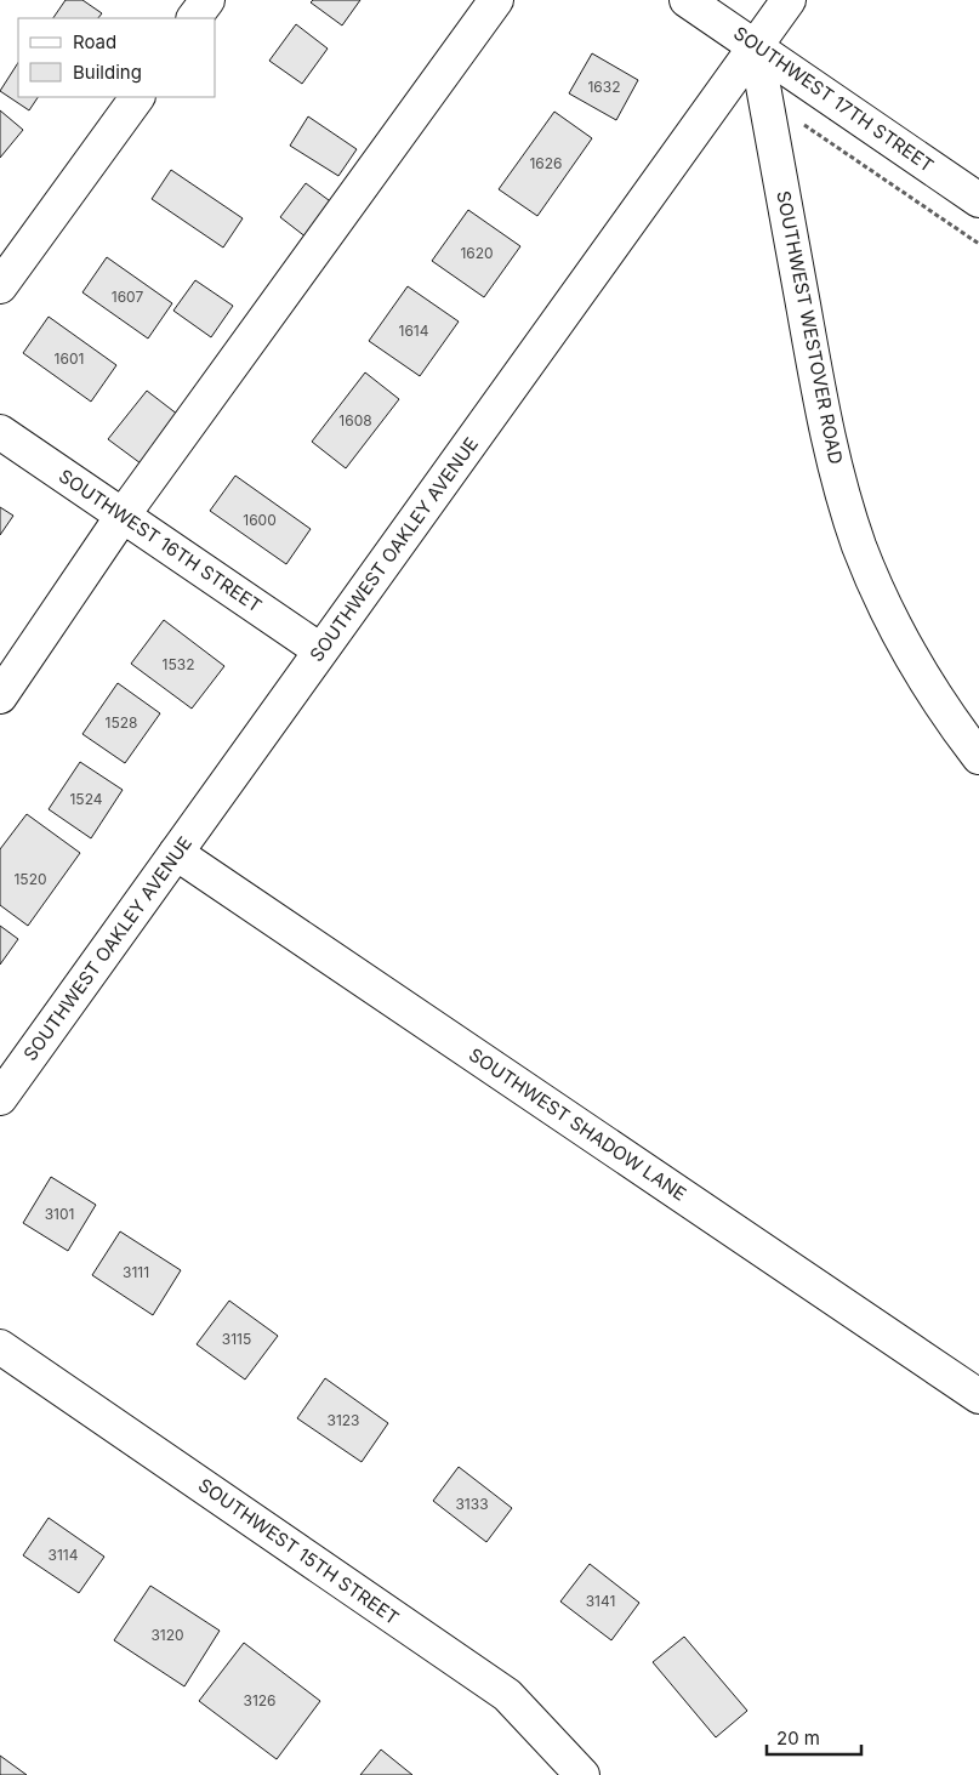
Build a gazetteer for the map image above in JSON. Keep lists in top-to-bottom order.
{
  "streets": {
    "street": [
      "SOUTHWEST 17TH STREET",
      "SOUTHWEST WESTOVER ROAD",
      "SOUTHWEST 16TH STREET",
      "SOUTHWEST OAKLEY AVENUE",
      "SOUTHWEST SHADOW LANE",
      "SOUTHWEST 15TH STREET"
    ]
  },
  "crossings": [
    ["SOUTHWEST 17TH STREET", "SOUTHWEST WESTOVER ROAD"],
    ["SOUTHWEST 17TH STREET", "SOUTHWEST OAKLEY AVENUE"],
    ["SOUTHWEST WESTOVER ROAD", "SOUTHWEST OAKLEY AVENUE"],
    ["SOUTHWEST 16TH STREET", "SOUTHWEST OAKLEY AVENUE"],
    ["SOUTHWEST OAKLEY AVENUE", "SOUTHWEST SHADOW LANE"]
  ],
  "house_numbers": [
    "1632",
    "1626",
    "1620",
    "1607",
    "1614",
    "1601",
    "1608",
    "1600",
    "1532",
    "1528",
    "1524",
    "1520",
    "3101",
    "3111",
    "3115",
    "3123",
    "3133",
    "3114",
    "3141",
    "3120",
    "3126"
  ],
  "legend": ["Road", "Building"],
  "scale_bar": "20 m"
}
